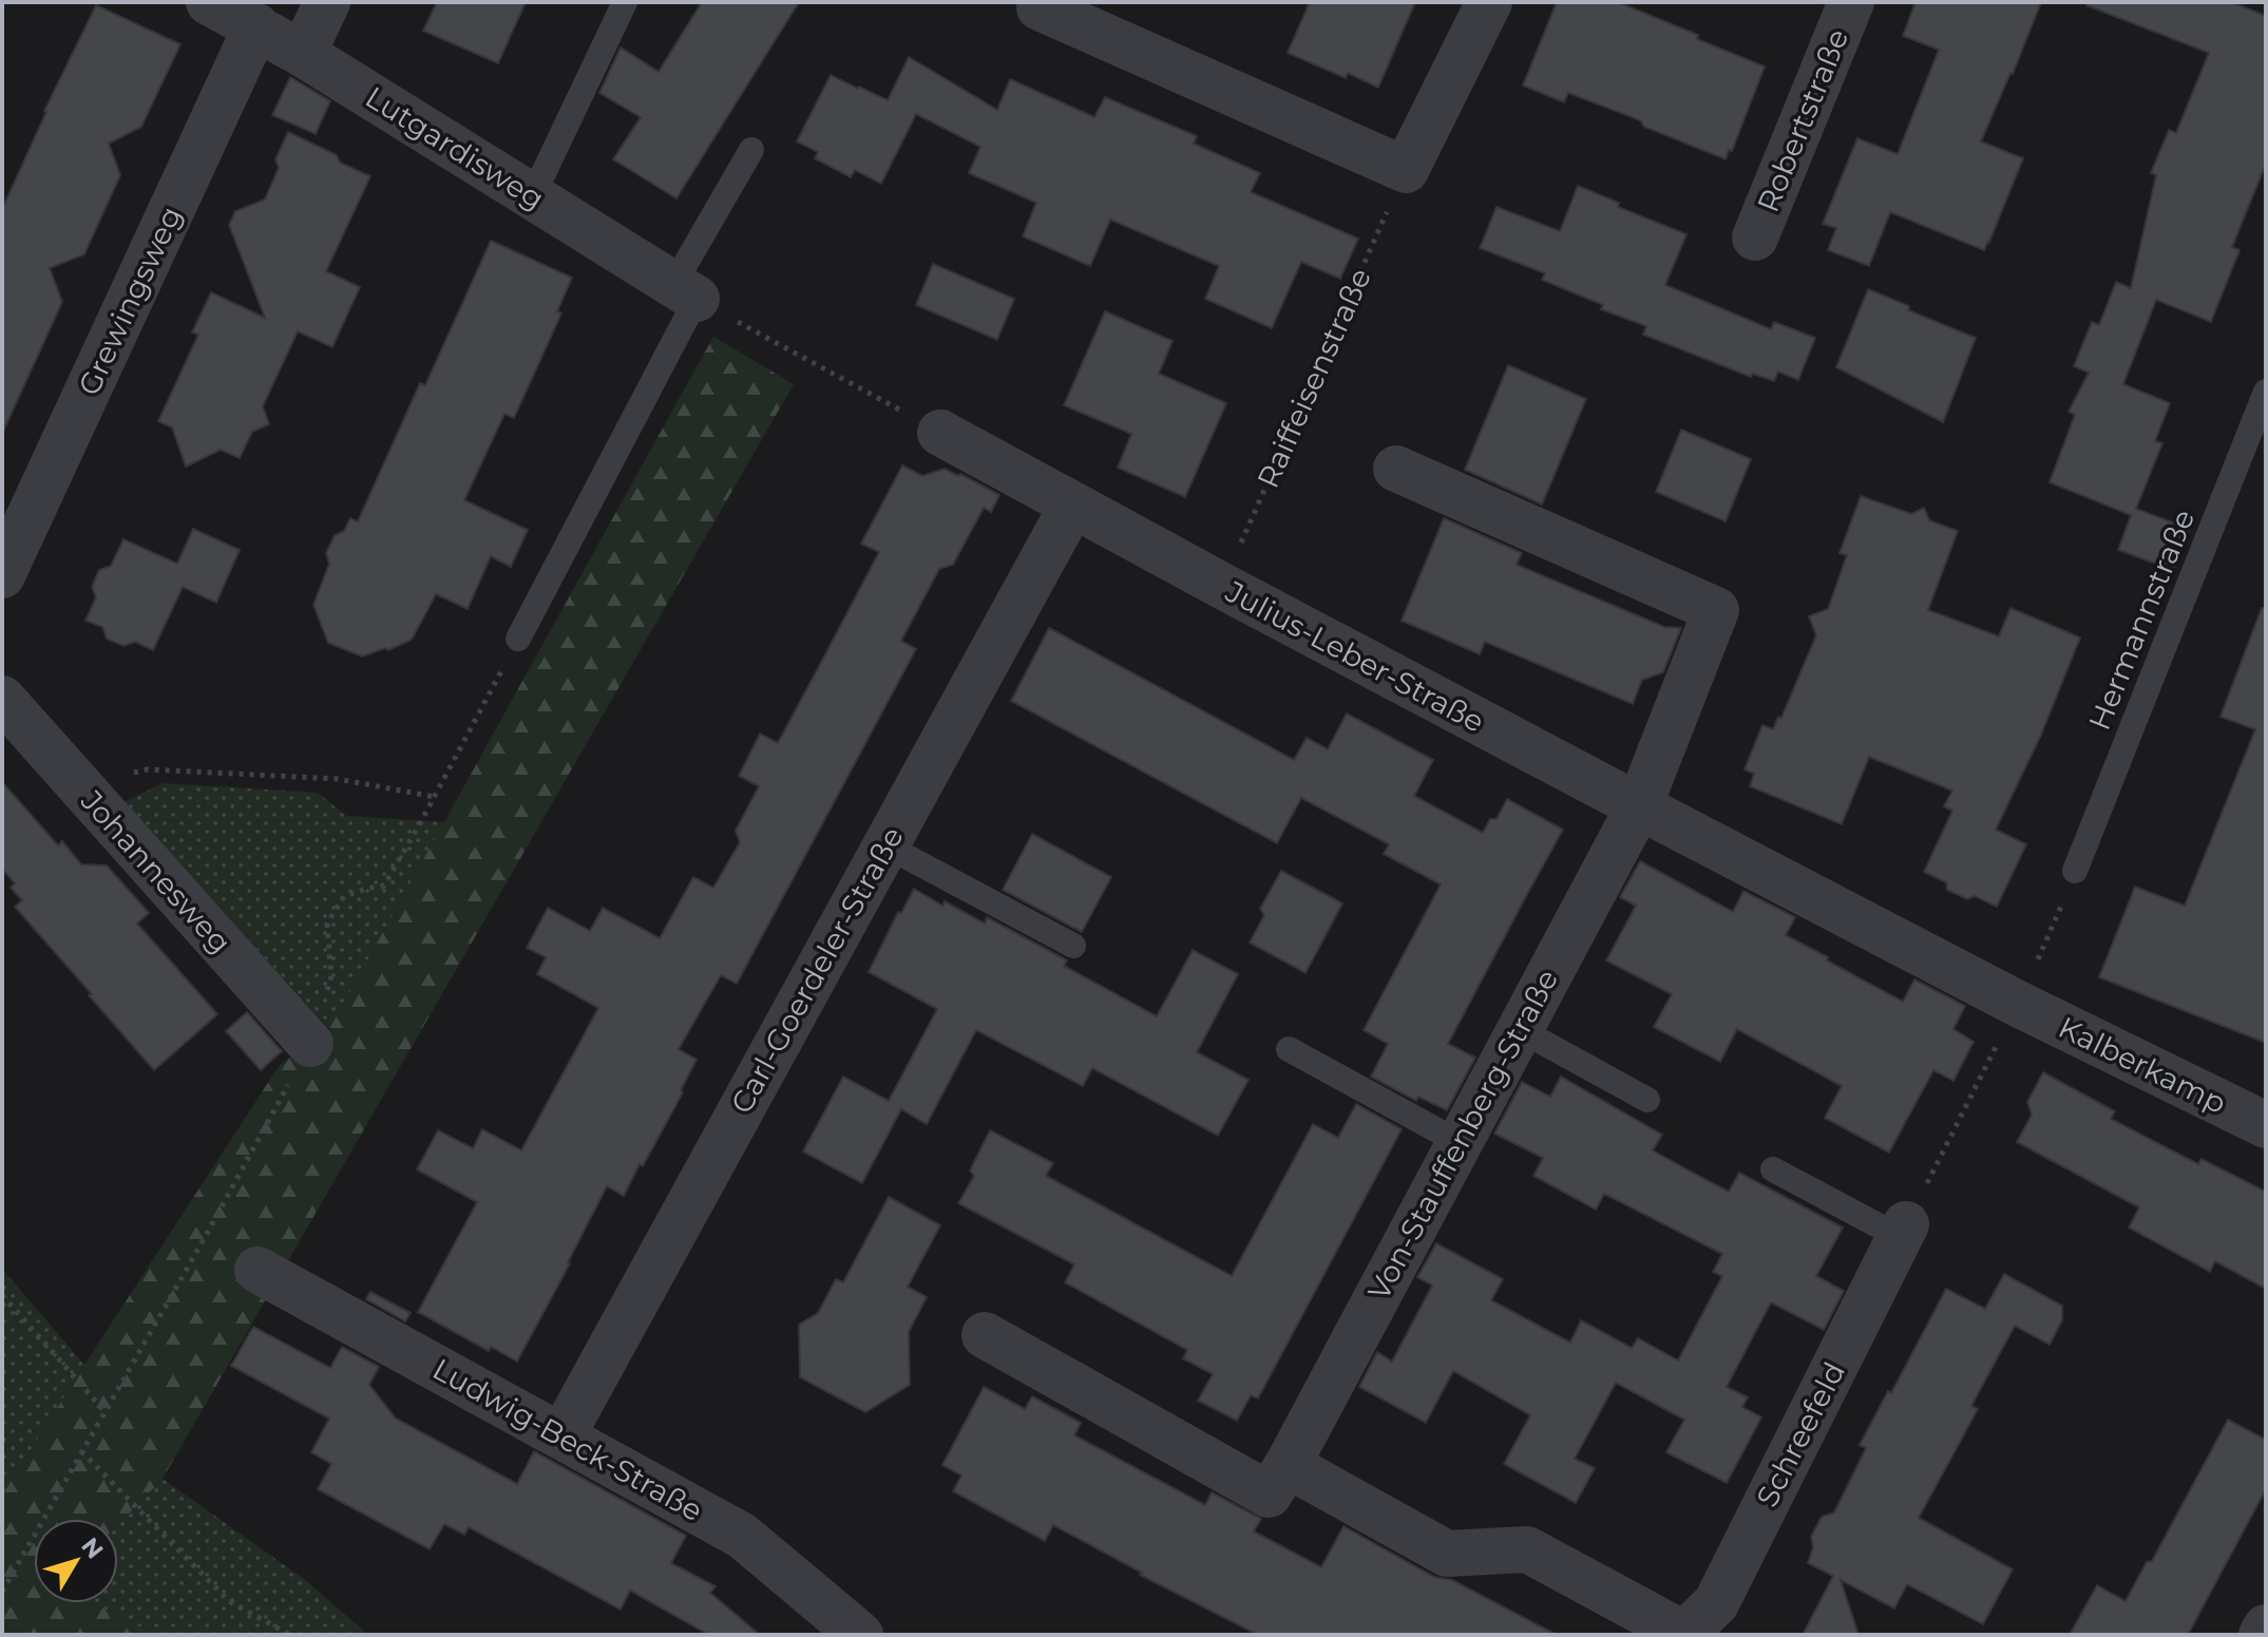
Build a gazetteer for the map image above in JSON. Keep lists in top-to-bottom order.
{
  "streets": {
    "street": [
      "Robertstraße",
      "Lutgardisweg",
      "Grewingsweg",
      "Julius-Leber-Straße",
      "Johannesweg",
      "Carl-Goerdeler-Straße",
      "Kalberkamp",
      "Von-Stauffenberg-Straße",
      "Schreefeld",
      "Ludwig-Beck-Straße"
    ],
    "lane": ["Hermannstraße"],
    "path": ["Raiffeisenstraße"]
  },
  "crossings": [
    ["Lutgardisweg", "Grewingsweg"],
    ["Raiffeisenstraße", "Julius-Leber-Straße"],
    ["Julius-Leber-Straße", "Carl-Goerdeler-Straße"],
    ["Julius-Leber-Straße", "Kalberkamp"],
    ["Julius-Leber-Straße", "Von-Stauffenberg-Straße"],
    ["Carl-Goerdeler-Straße", "Ludwig-Beck-Straße"]
  ],
  "north": "top right"
}
